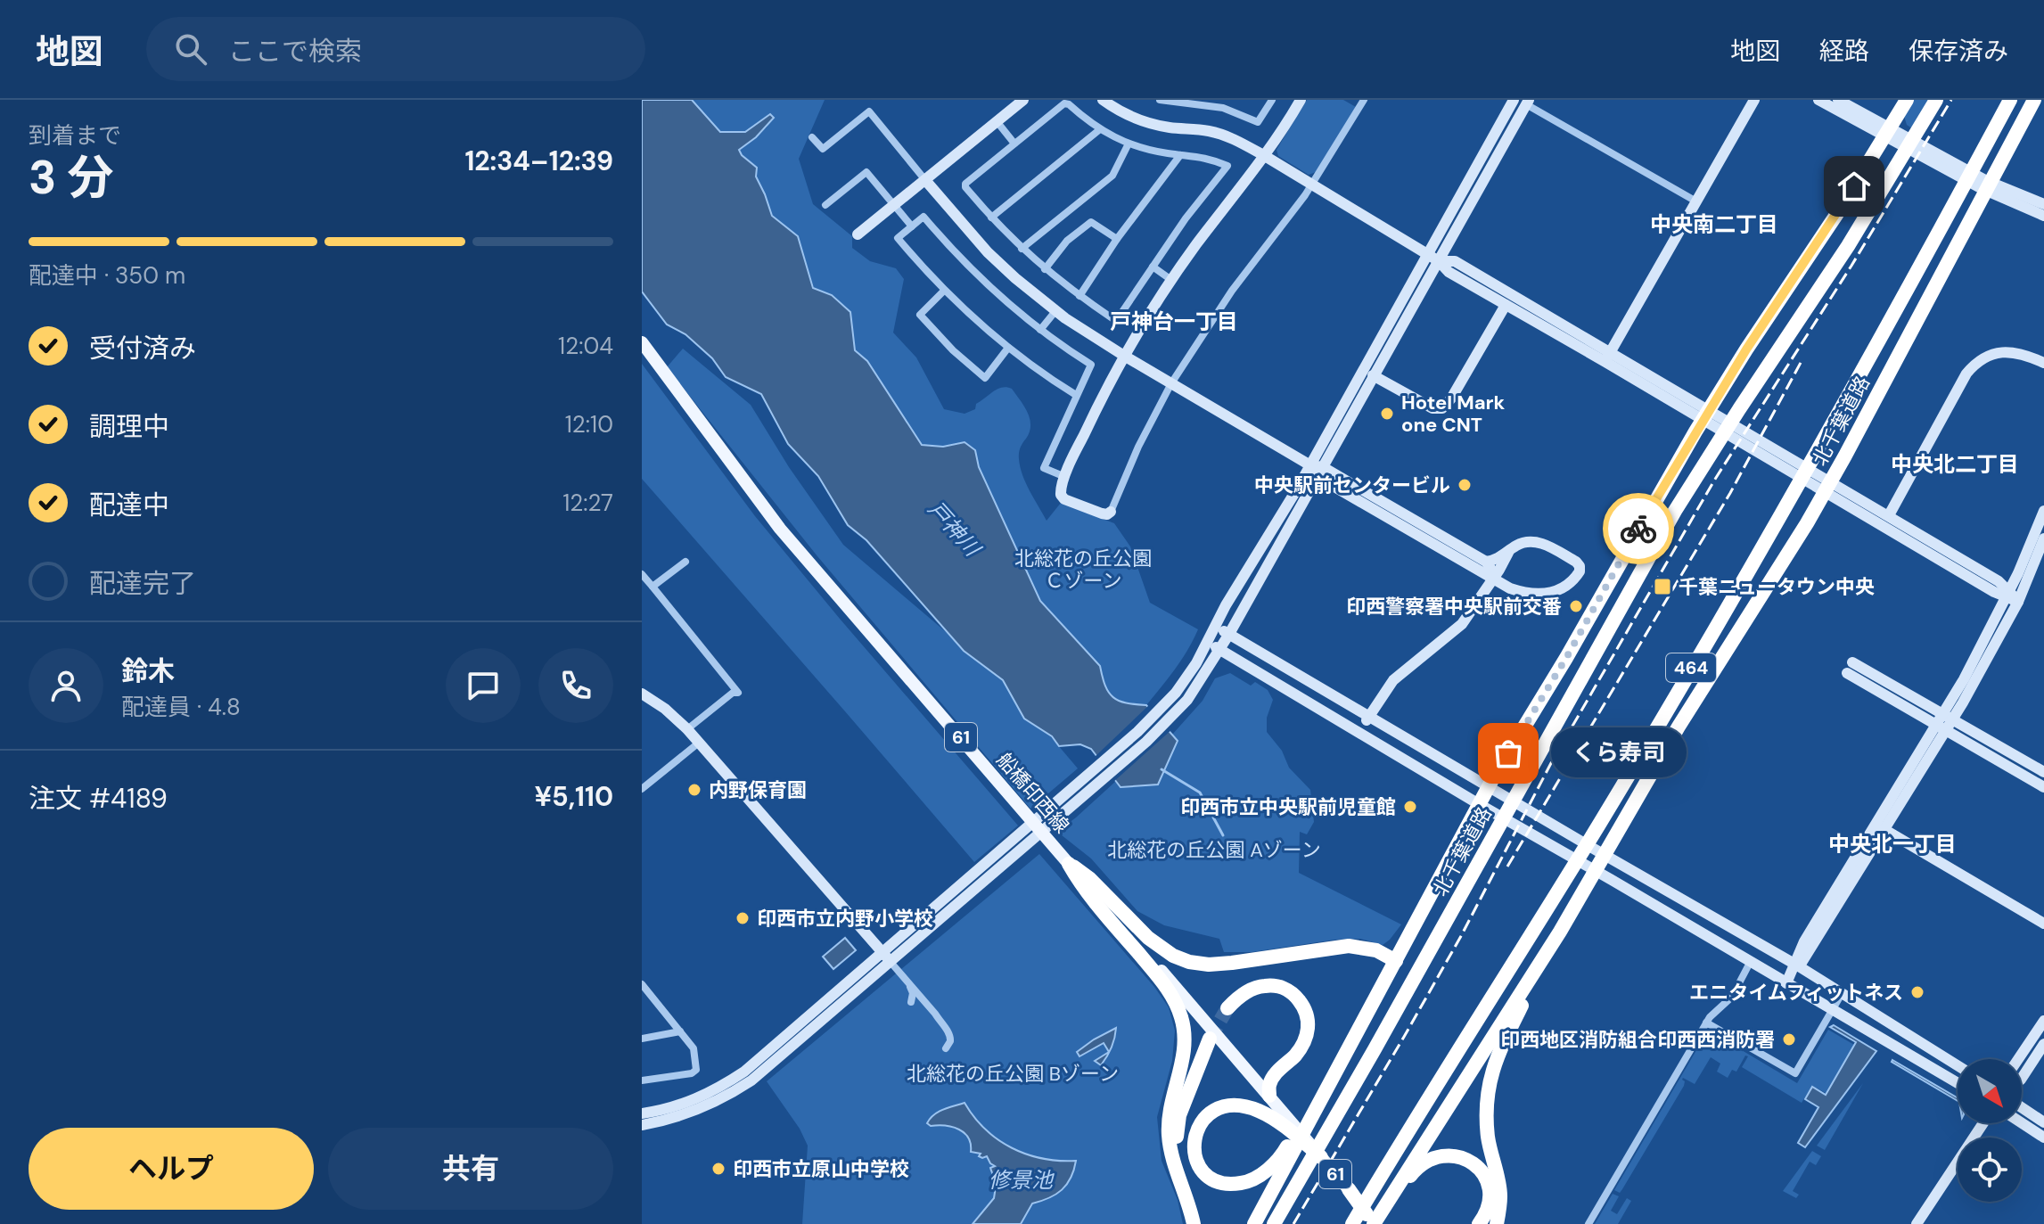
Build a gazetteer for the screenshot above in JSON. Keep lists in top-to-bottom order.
{
  "streets": {
    "highway": ["北千葉道路", "464"],
    "main road": ["61", "船橋印西線"]
  },
  "districts": [
    "中央南二丁目",
    "戸神台一丁目",
    "中央北二丁目",
    "中央北一丁目"
  ],
  "water": ["戸神川", "修景池"],
  "parks": ["北総花の丘公園 Ｃゾーン", "北総花の丘公園 Aゾーン", "北総花の丘公園 Bゾーン"],
  "places": {
    "other": [
      "Hotel Mark one CNT",
      "中央駅前センタービル",
      "印西警察署中央駅前交番",
      "くら寿司",
      "内野保育園",
      "印西市立中央駅前児童館",
      "印西市立内野小学校",
      "エニタイムフィットネス",
      "印西地区消防組合印西西消防署",
      "印西市立原山中学校"
    ],
    "transit": ["千葉ニュータウン中央"]
  },
  "north": "bottom right",
  "page": {
    "header": "地図",
    "search": "ここで検索",
    "nav": ["地図", "経路", "保存済み"],
    "heading": ["3 分", "到着まで", "12:34–12:39"],
    "panel": [
      "鈴木",
      "配達員 · 4.8",
      "注文 #4189",
      "¥5,110"
    ],
    "bar": "配達中 · 350 m",
    "list": [
      ["受付済み", "12:04"],
      ["調理中", "12:10"],
      ["配達中", "12:27"],
      "配達完了"
    ],
    "bubble": "くら寿司",
    "buttons": ["ヘルプ", "共有"]
  }
}
